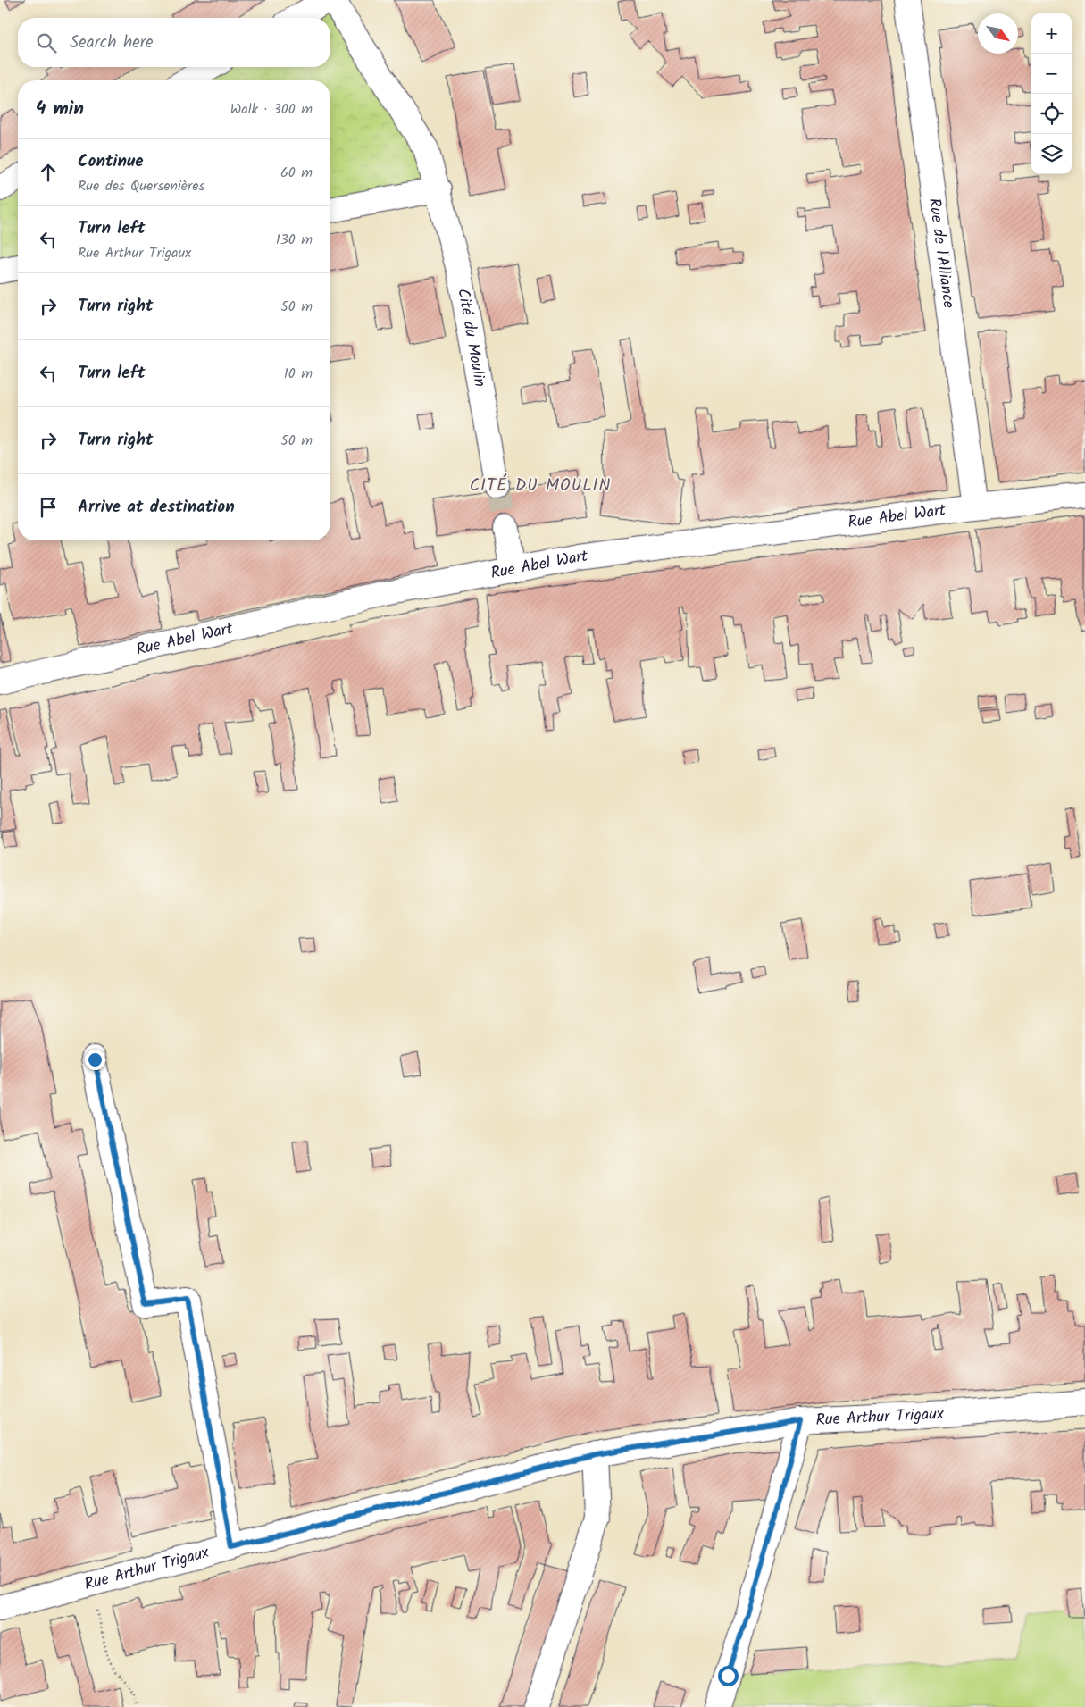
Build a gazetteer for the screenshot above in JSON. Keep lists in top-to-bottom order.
{
  "streets": {
    "street": [
      "Rue de l'Alliance",
      "Cité du Moulin",
      "Rue Abel Wart",
      "Rue Arthur Trigaux"
    ]
  },
  "crossings": [
    ["Rue de l'Alliance", "Rue Abel Wart"]
  ],
  "districts": ["CITÉ DU MOULIN"],
  "north": "bottom right",
  "page": {
    "map_buttons": ["+", "−"],
    "search": "Search here",
    "heading": ["4 min", "Walk · 300 m"],
    "list": [
      ["Continue", "Rue des Quersenières", "60 m"],
      ["Turn left", "Rue Arthur Trigaux", "130 m"],
      ["Turn right", "50 m"],
      ["Turn left", "10 m"],
      ["Turn right", "50 m"],
      "Arrive at destination"
    ]
  }
}
